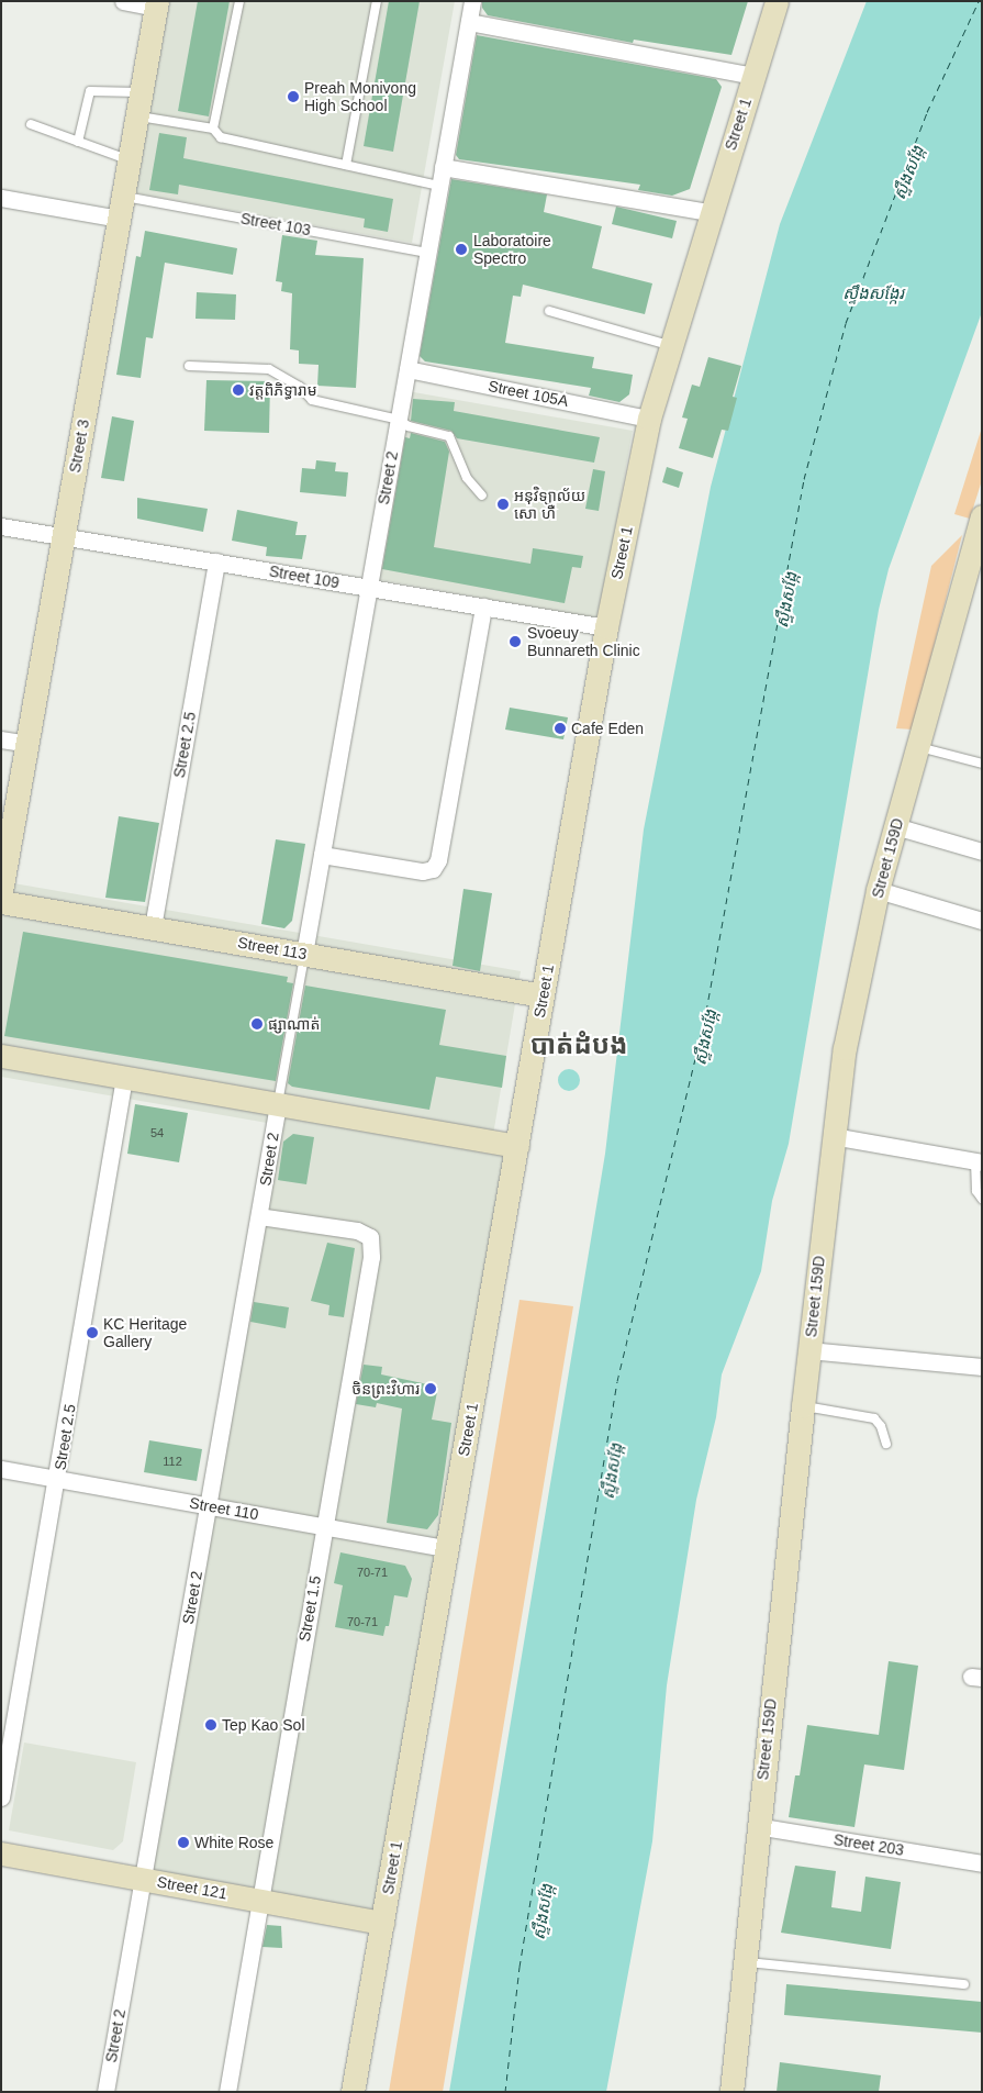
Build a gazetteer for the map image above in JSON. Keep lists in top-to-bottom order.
{
  "streets": {
    "street": [
      "Street 1",
      "Street 103",
      "Street 105A",
      "Street 3",
      "Street 2",
      "Street 109",
      "Street 2.5",
      "Street 159D",
      "Street 113",
      "Street 110",
      "Street 1.5",
      "Street 203",
      "Street 121"
    ]
  },
  "crossings": [
    ["Street 1", "Street 105A"],
    ["Street 1", "Street 109"],
    ["Street 1", "Street 113"],
    ["Street 1", "Street 110"],
    ["Street 1", "Street 121"],
    ["Street 103", "Street 3"],
    ["Street 103", "Street 2"],
    ["Street 105A", "Street 2"],
    ["Street 3", "Street 109"],
    ["Street 2", "Street 109"],
    ["Street 2", "Street 113"],
    ["Street 2", "Street 110"],
    ["Street 2", "Street 1.5"],
    ["Street 2", "Street 121"],
    ["Street 109", "Street 2.5"],
    ["Street 2.5", "Street 113"],
    ["Street 2.5", "Street 110"],
    ["Street 159D", "Street 203"],
    ["Street 110", "Street 1.5"],
    ["Street 1.5", "Street 121"]
  ],
  "districts": ["បាត់ដំបង"],
  "water": ["ស្ទឹងសង្កែ", "ស្ទឹងសង្កែរ"],
  "places": [
    "Preah Monivong High School",
    "Laboratoire Spectro",
    "វត្តពិភិទ្ធារាម",
    "អនុវិទ្យាល័យ សោ ហឺ",
    "Svoeuy Bunnareth Clinic",
    "Cafe Eden",
    "ផ្សាណាត់",
    "KC Heritage Gallery",
    "ចិនព្រះវិហារ",
    "Tep Kao Sol",
    "White Rose"
  ],
  "house_numbers": [
    "54",
    "112",
    "70-71",
    "70-71"
  ]
}
